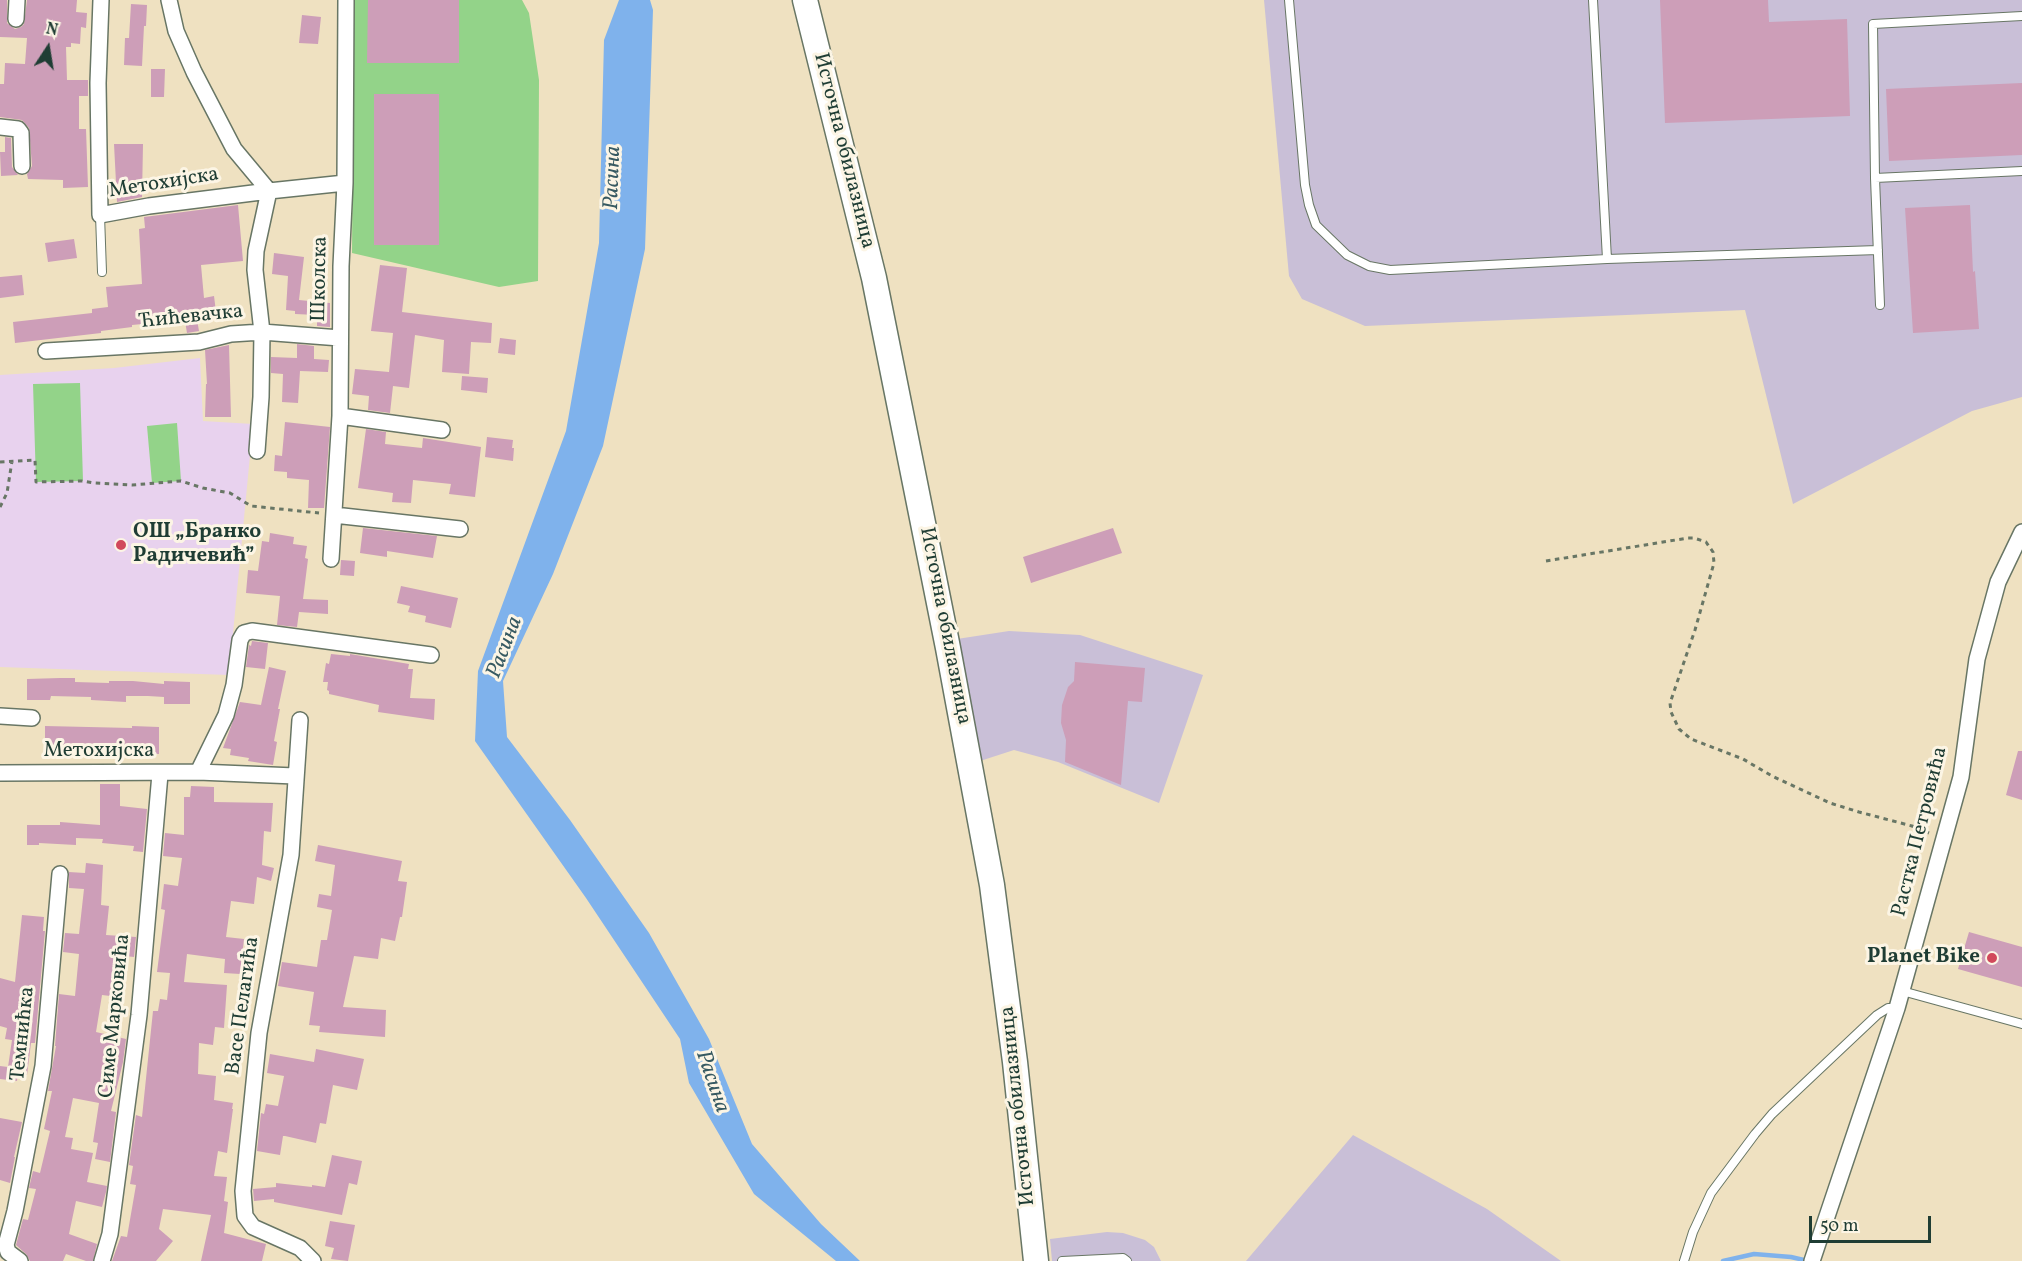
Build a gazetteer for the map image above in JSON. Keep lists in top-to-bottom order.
{
  "streets": {
    "main road": ["Источна обилазница"],
    "street": [
      "Метохијска",
      "Школска",
      "Ћићевачка",
      "Растка Петровића",
      "Васе Пелагића",
      "Симе Марковића",
      "Темнићка"
    ]
  },
  "crossings": [
    ["Метохијска", "Васе Пелагића"],
    ["Метохијска", "Симе Марковића"],
    ["Школска", "Ћићевачка"]
  ],
  "water": ["Расина"],
  "places": ["ОШ „Бранко Радичевић”", "Planet Bike"],
  "scale_bar": "50 m",
  "north": "top"
}
